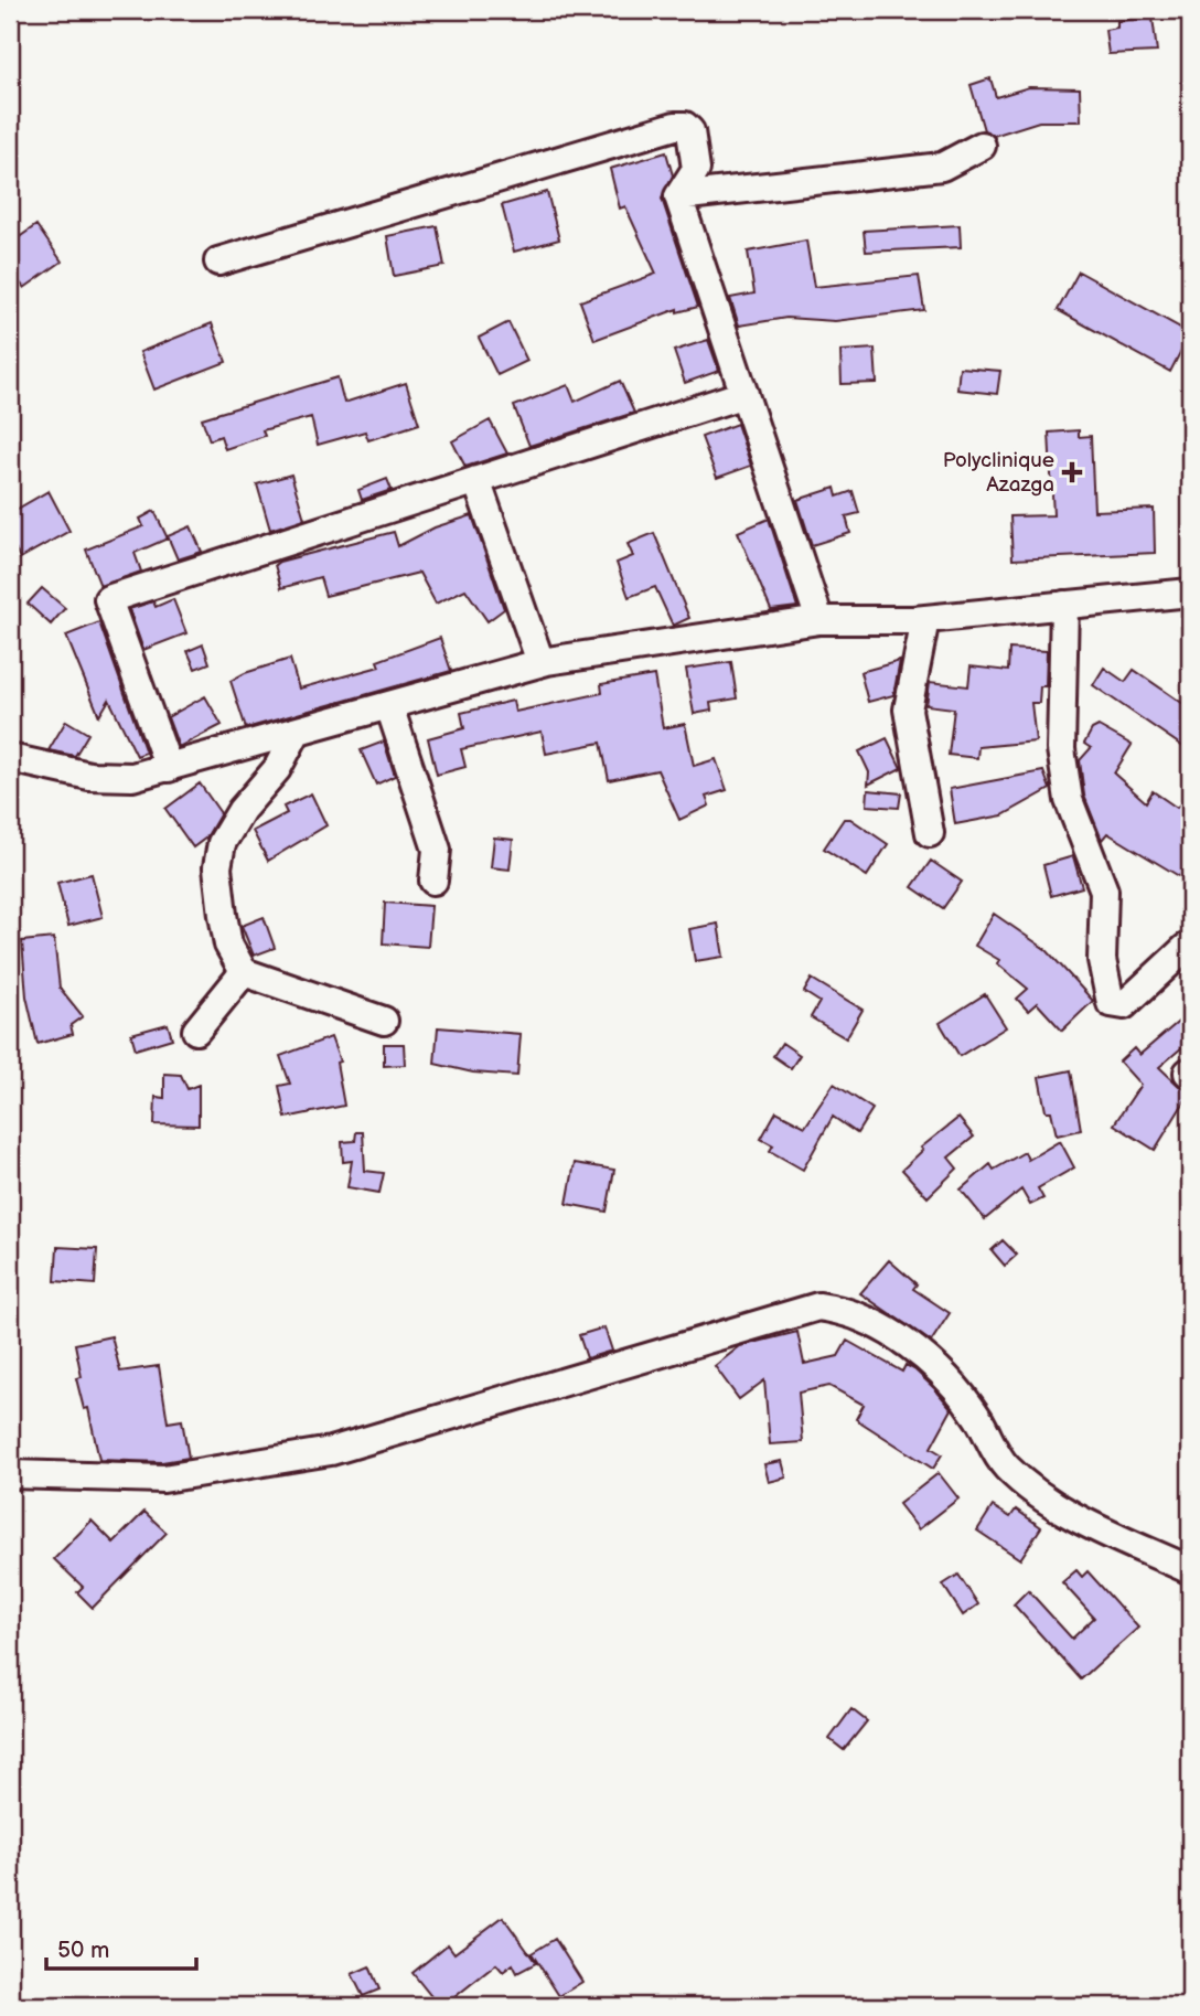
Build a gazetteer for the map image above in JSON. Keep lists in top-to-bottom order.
{
  "places": {
    "health": ["Polyclinique Azazga"]
  },
  "scale_bar": "50 m"
}
